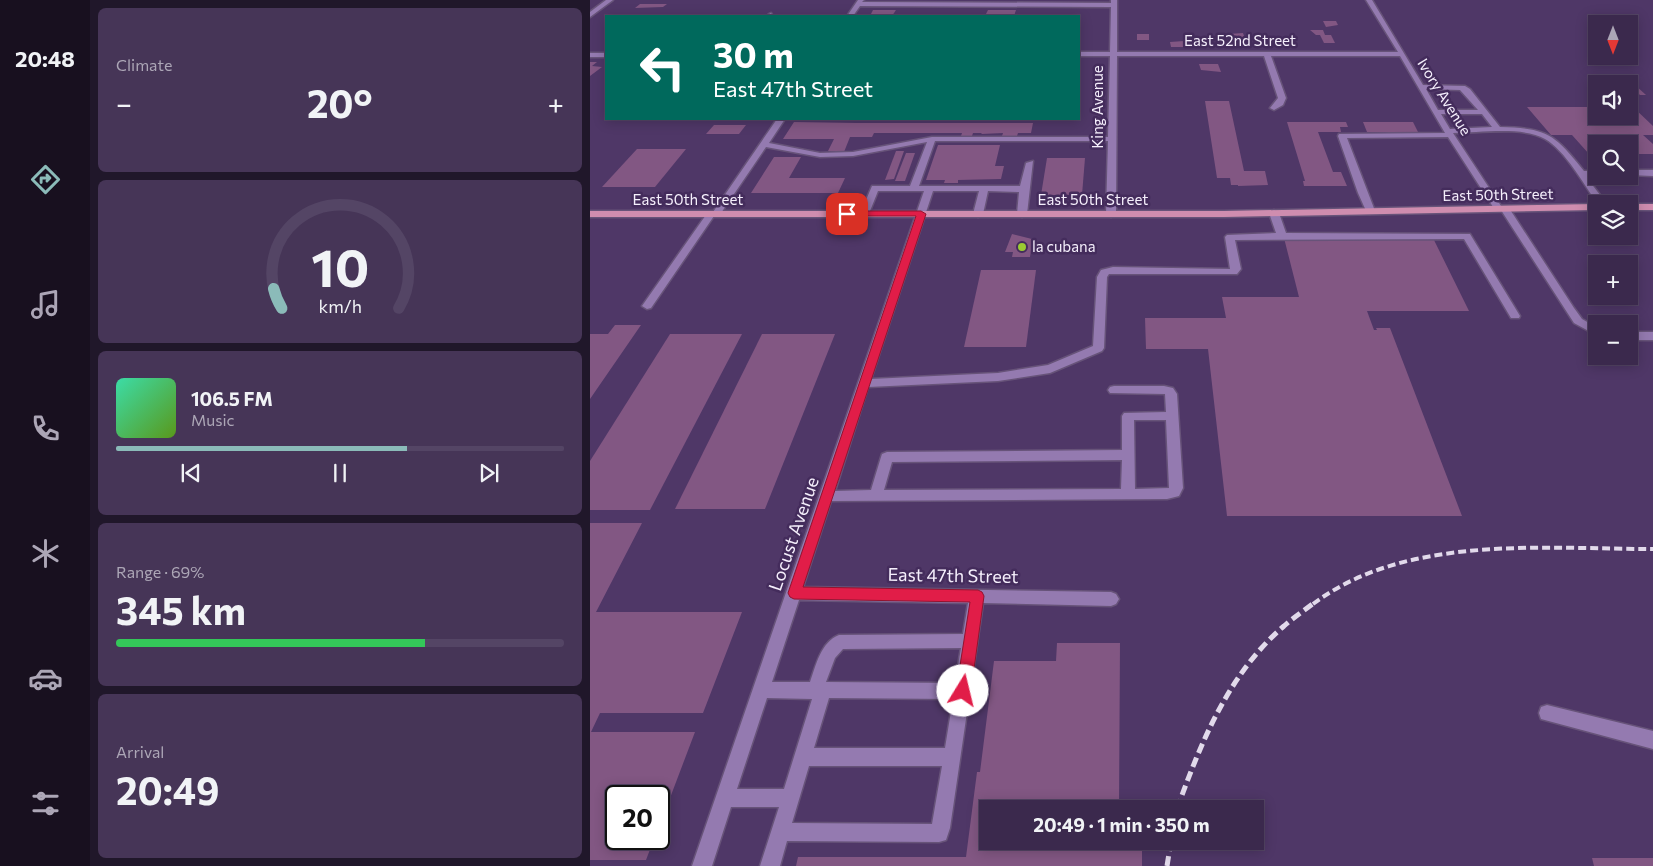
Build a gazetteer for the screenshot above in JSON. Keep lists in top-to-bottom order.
{
  "streets": {
    "main road": ["East 50th Street"],
    "street": [
      "East 52nd Street",
      "Ivory Avenue",
      "King Avenue",
      "Locust Avenue",
      "East 47th Street"
    ]
  },
  "crossings": [
    ["East 52nd Street", "Ivory Avenue"],
    ["East 52nd Street", "King Avenue"],
    ["Ivory Avenue", "East 50th Street"],
    ["King Avenue", "East 50th Street"],
    ["East 50th Street", "Locust Avenue"],
    ["Locust Avenue", "East 47th Street"]
  ],
  "places": ["la cubana"],
  "north": "bottom",
  "page": {
    "tabs": "20:48",
    "tile": [
      "Climate",
      ["Range · 69%", "345 km"],
      ["Arrival", "20:49"]
    ],
    "map_buttons": ["+", "−"],
    "turn": ["30 m", "East 47th Street"],
    "heat": ["−", "20°", "+"],
    "song": ["106.5 FM", "Music"],
    "limit": "20",
    "trip": "20:49 · 1 min · 350 m",
    "gauge": ["10", "km/h"]
  }
}
